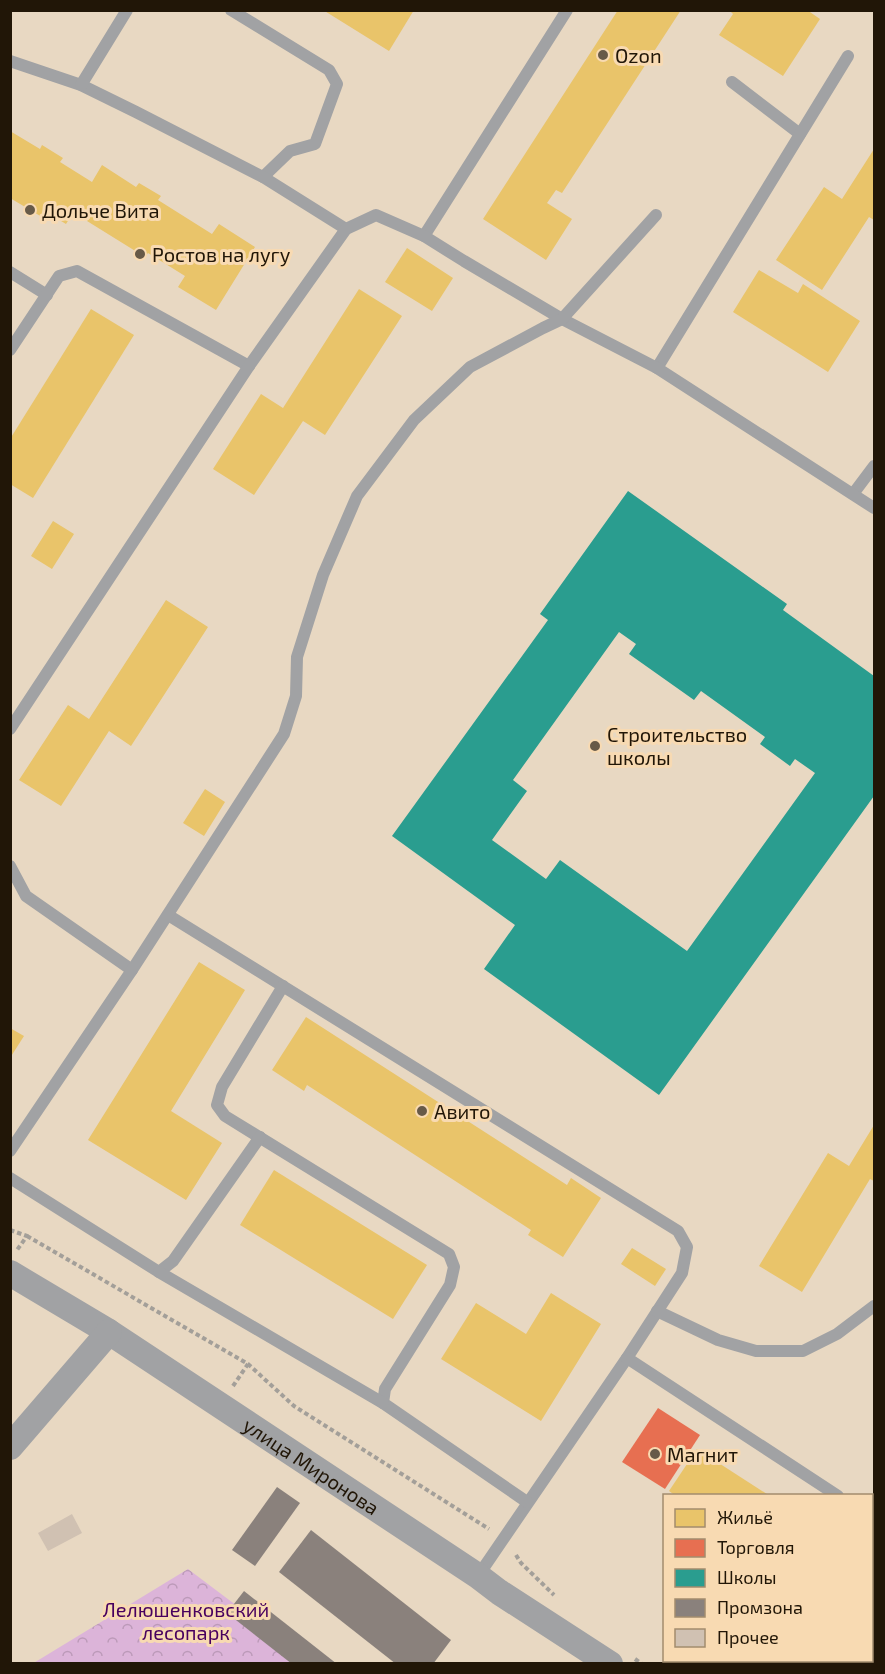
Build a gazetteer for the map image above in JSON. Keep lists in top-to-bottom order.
{
  "streets": {
    "street": ["улица Миронова"]
  },
  "parks": ["Лелюшенковский лесопарк"],
  "places": [
    "Ozon",
    "Дольче Вита",
    "Ростов на лугу",
    "Строительство школы",
    "Авито",
    "Магнит"
  ],
  "legend": [
    "Жильё",
    "Торговля",
    "Школы",
    "Промзона",
    "Прочее"
  ]
}
